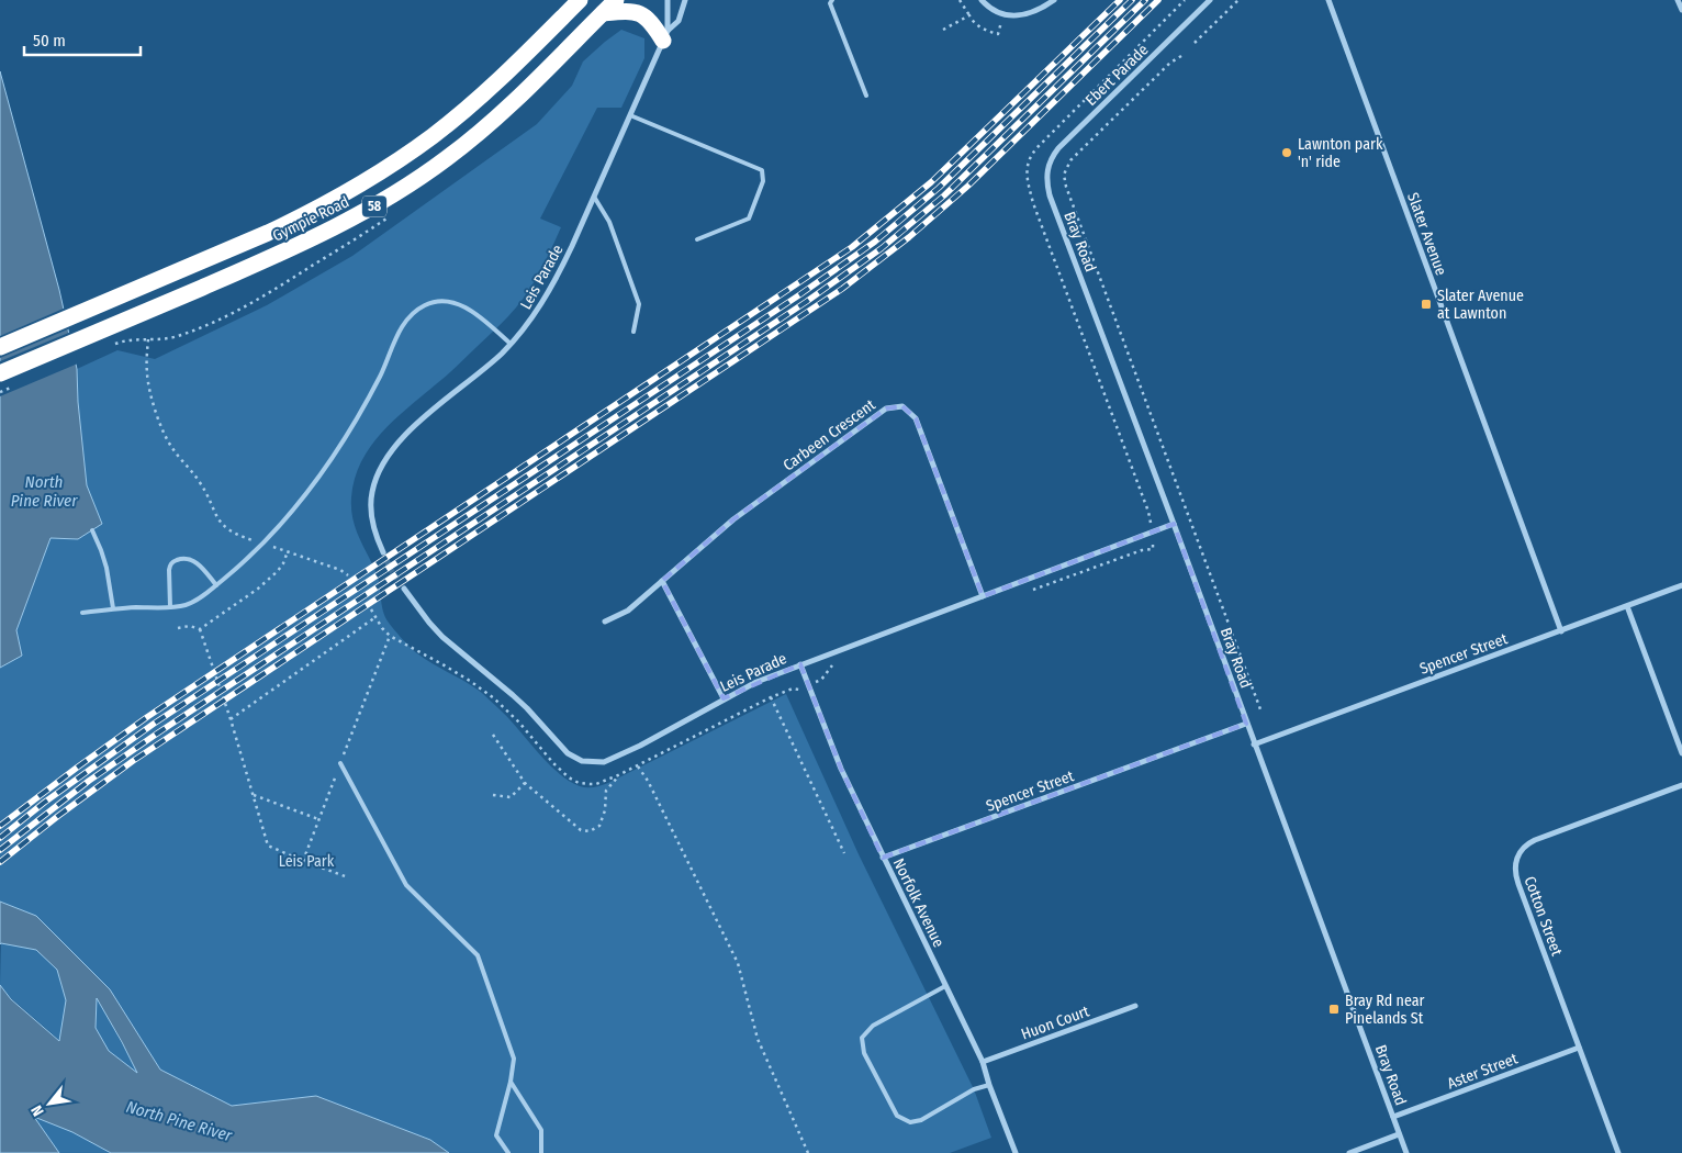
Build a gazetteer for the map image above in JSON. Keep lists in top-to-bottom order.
{
  "streets": {
    "highway": ["58", "Gympie Road"],
    "street": [
      "Ebert Parade",
      "Slater Avenue",
      "Bray Road",
      "Leis Parade",
      "Carbeen Crescent",
      "Spencer Street",
      "Norfolk Avenue",
      "Cotton Street",
      "Huon Court",
      "Aster Street"
    ]
  },
  "crossings": [
    ["Ebert Parade", "Bray Road"],
    ["Slater Avenue", "Spencer Street"],
    ["Bray Road", "Leis Parade"],
    ["Bray Road", "Spencer Street"],
    ["Bray Road", "Aster Street"],
    ["Leis Parade", "Carbeen Crescent"],
    ["Leis Parade", "Norfolk Avenue"],
    ["Spencer Street", "Norfolk Avenue"],
    ["Norfolk Avenue", "Huon Court"],
    ["Cotton Street", "Aster Street"]
  ],
  "water": ["North Pine River"],
  "parks": ["Leis Park"],
  "places": {
    "other": ["Lawnton park 'n' ride"],
    "transit": ["Slater Avenue at Lawnton", "Bray Rd near Pinelands St"]
  },
  "scale_bar": "50 m",
  "north": "bottom left"
}
